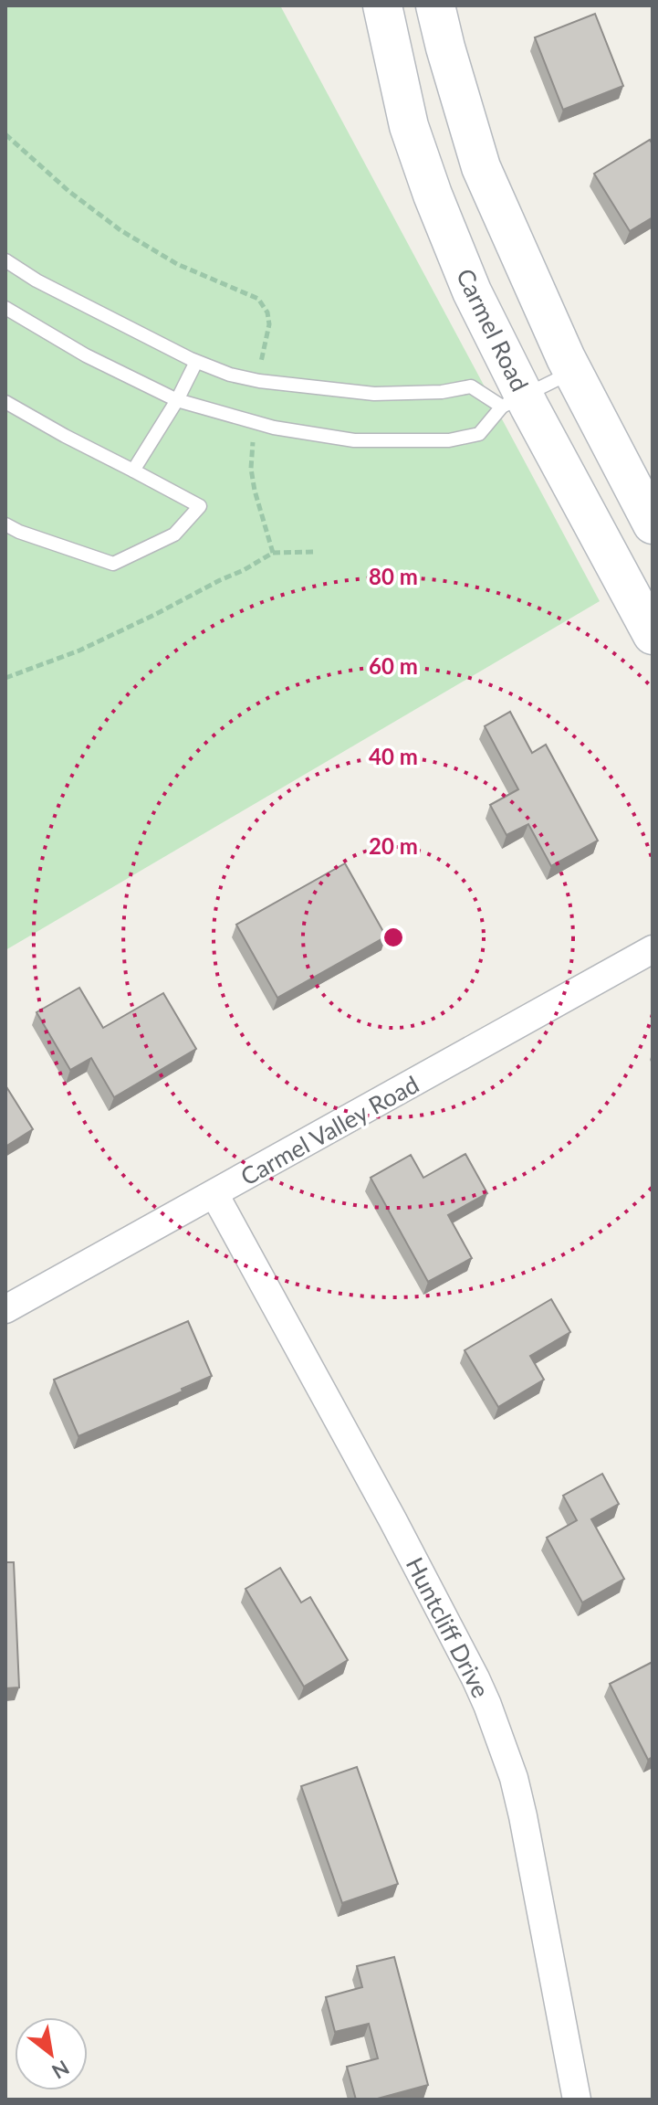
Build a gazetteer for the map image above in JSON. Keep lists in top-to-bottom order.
{
  "streets": {
    "main road": ["Carmel Road"],
    "street": ["Carmel Valley Road", "Huntcliff Drive"]
  },
  "crossings": [
    ["Carmel Valley Road", "Huntcliff Drive"]
  ],
  "north": "bottom right",
  "rings": [
    "80 m",
    "60 m",
    "40 m",
    "20 m"
  ]
}
